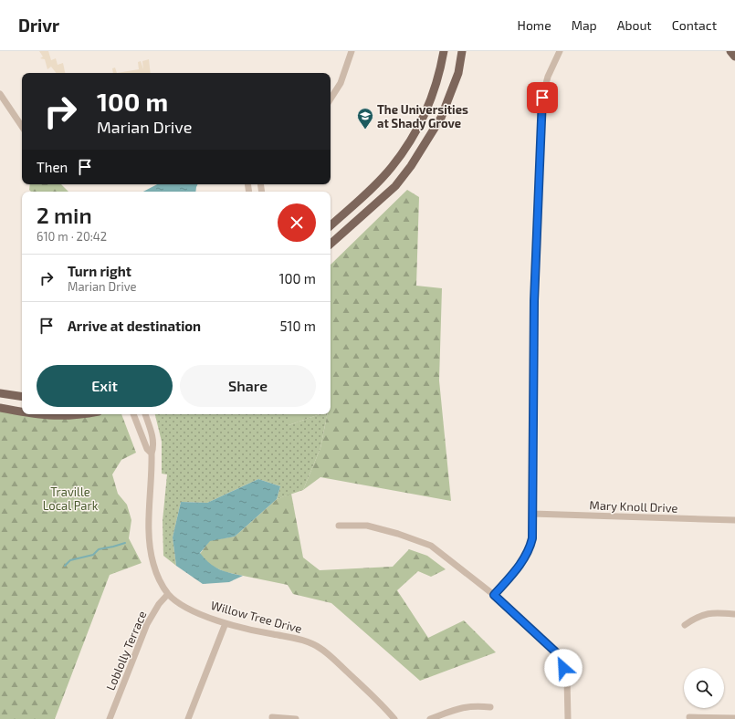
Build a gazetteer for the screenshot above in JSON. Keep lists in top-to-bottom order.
{
  "streets": {
    "street": ["Mary Knoll Drive", "Willow Tree Drive", "Loblolly Terrace"]
  },
  "crossings": [
    ["Willow Tree Drive", "Loblolly Terrace"]
  ],
  "parks": ["Traville Local Park"],
  "places": {
    "school or university": ["The Universities at Shady Grove"]
  },
  "page": {
    "header": "Drivr",
    "nav": [
      "Home",
      "Map",
      "About",
      "Contact"
    ],
    "turn": ["100 m", "Marian Drive"],
    "then": "Then",
    "heading": ["2 min", "610 m · 20:42"],
    "list": [
      {
        "name": "Turn right",
        "note": "Marian Drive",
        "value": "100 m"
      },
      {
        "name": "Arrive at destination",
        "value": "510 m"
      }
    ],
    "buttons": ["Exit", "Share"]
  }
}
